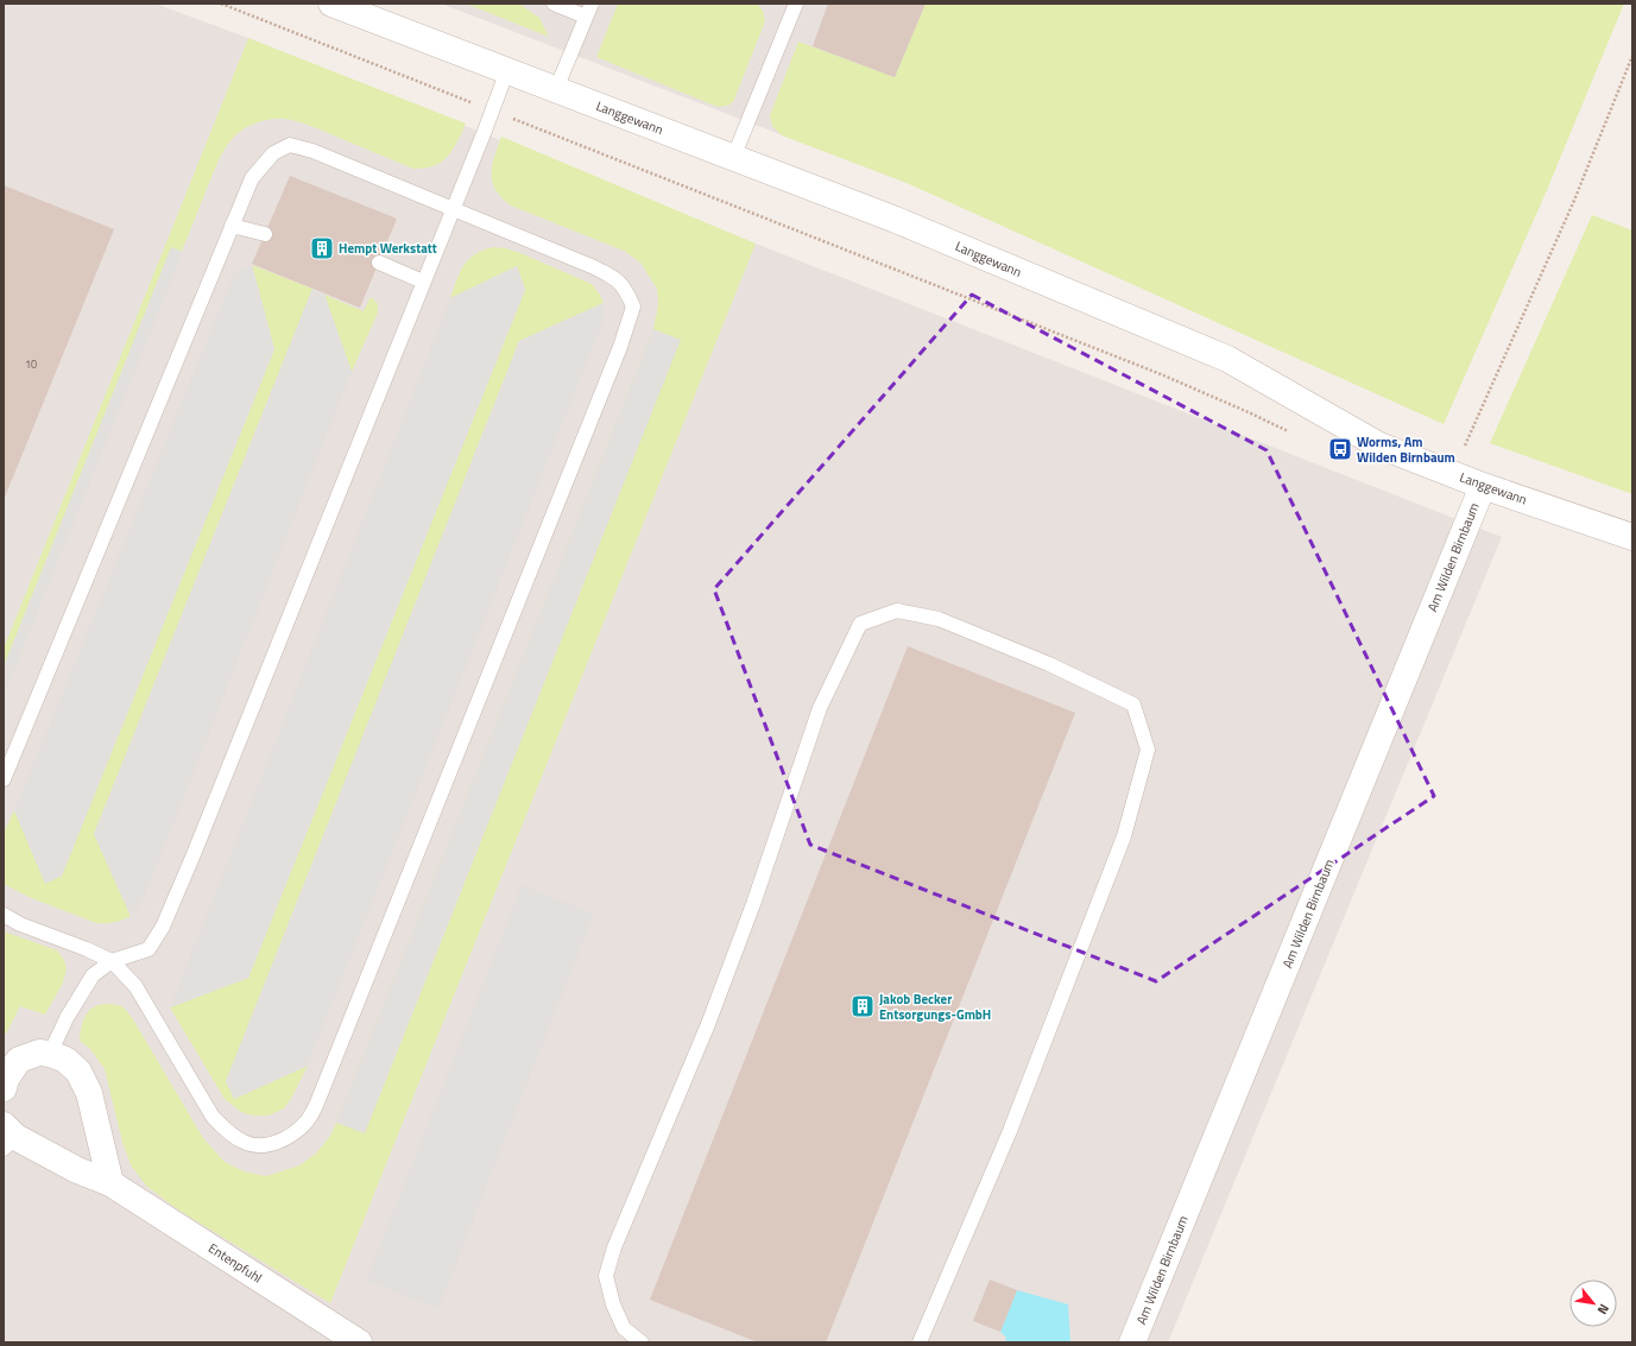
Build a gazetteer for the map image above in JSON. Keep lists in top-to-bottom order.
{
  "streets": {
    "street": ["Langgewann", "Am Wilden Birnbaum", "Entenpfuhl"]
  },
  "crossings": [
    ["Langgewann", "Am Wilden Birnbaum"]
  ],
  "places": {
    "building": ["Hempt Werkstatt", "Jakob Becker Entsorgungs-GmbH"],
    "bus stop": ["Worms, Am Wilden Birnbaum"]
  },
  "house_numbers": ["10"],
  "north": "bottom right"
}
